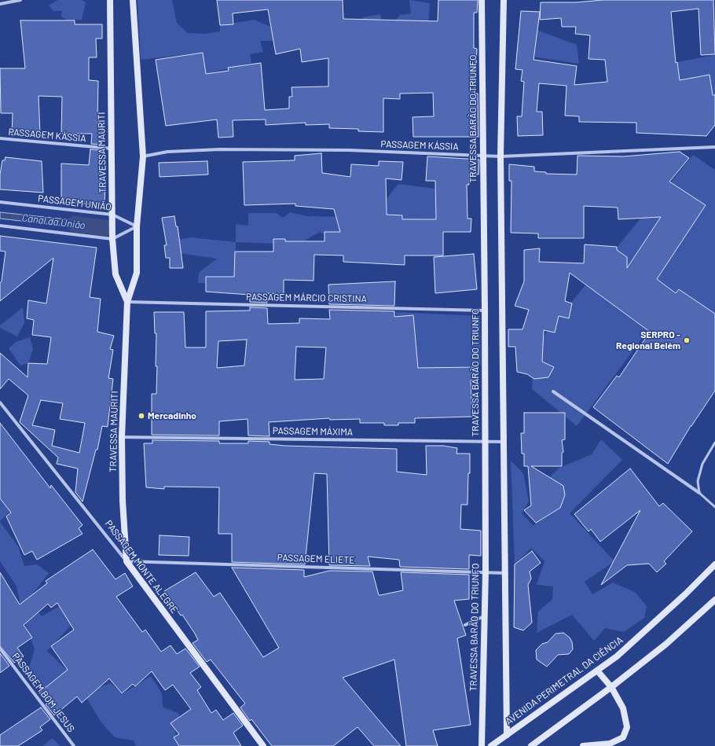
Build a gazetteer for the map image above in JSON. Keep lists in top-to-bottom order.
{
  "streets": {
    "main road": [
      "TRAVESSA BARÃO DO TRIUNFO",
      "TRAVESSA MAURITI",
      "PASSAGEM MONTE ALEGRE",
      "AVENIDA PERIMETRAL DA CIÊNCIA"
    ],
    "street": [
      "PASSAGEM KÁSSIA",
      "PASSAGEM UNIÃO",
      "PASSAGEM MÁRCIO CRISTINA",
      "PASSAGEM MÁXIMA",
      "PASSAGEM ELIETE",
      "PASSAGEM BOM JESUS"
    ]
  },
  "crossings": [
    ["TRAVESSA BARÃO DO TRIUNFO", "PASSAGEM KÁSSIA"],
    ["TRAVESSA BARÃO DO TRIUNFO", "PASSAGEM MÁRCIO CRISTINA"],
    ["TRAVESSA BARÃO DO TRIUNFO", "PASSAGEM MÁXIMA"],
    ["TRAVESSA BARÃO DO TRIUNFO", "PASSAGEM ELIETE"],
    ["PASSAGEM KÁSSIA", "TRAVESSA MAURITI"],
    ["TRAVESSA MAURITI", "PASSAGEM UNIÃO"],
    ["TRAVESSA MAURITI", "PASSAGEM MÁRCIO CRISTINA"],
    ["TRAVESSA MAURITI", "PASSAGEM MÁXIMA"],
    ["TRAVESSA MAURITI", "PASSAGEM ELIETE"],
    ["TRAVESSA MAURITI", "PASSAGEM MONTE ALEGRE"],
    ["PASSAGEM ELIETE", "PASSAGEM MONTE ALEGRE"]
  ],
  "water": ["Canal da União"],
  "places": ["SERPRO - Regional Belém", "Mercadinho"]
}
